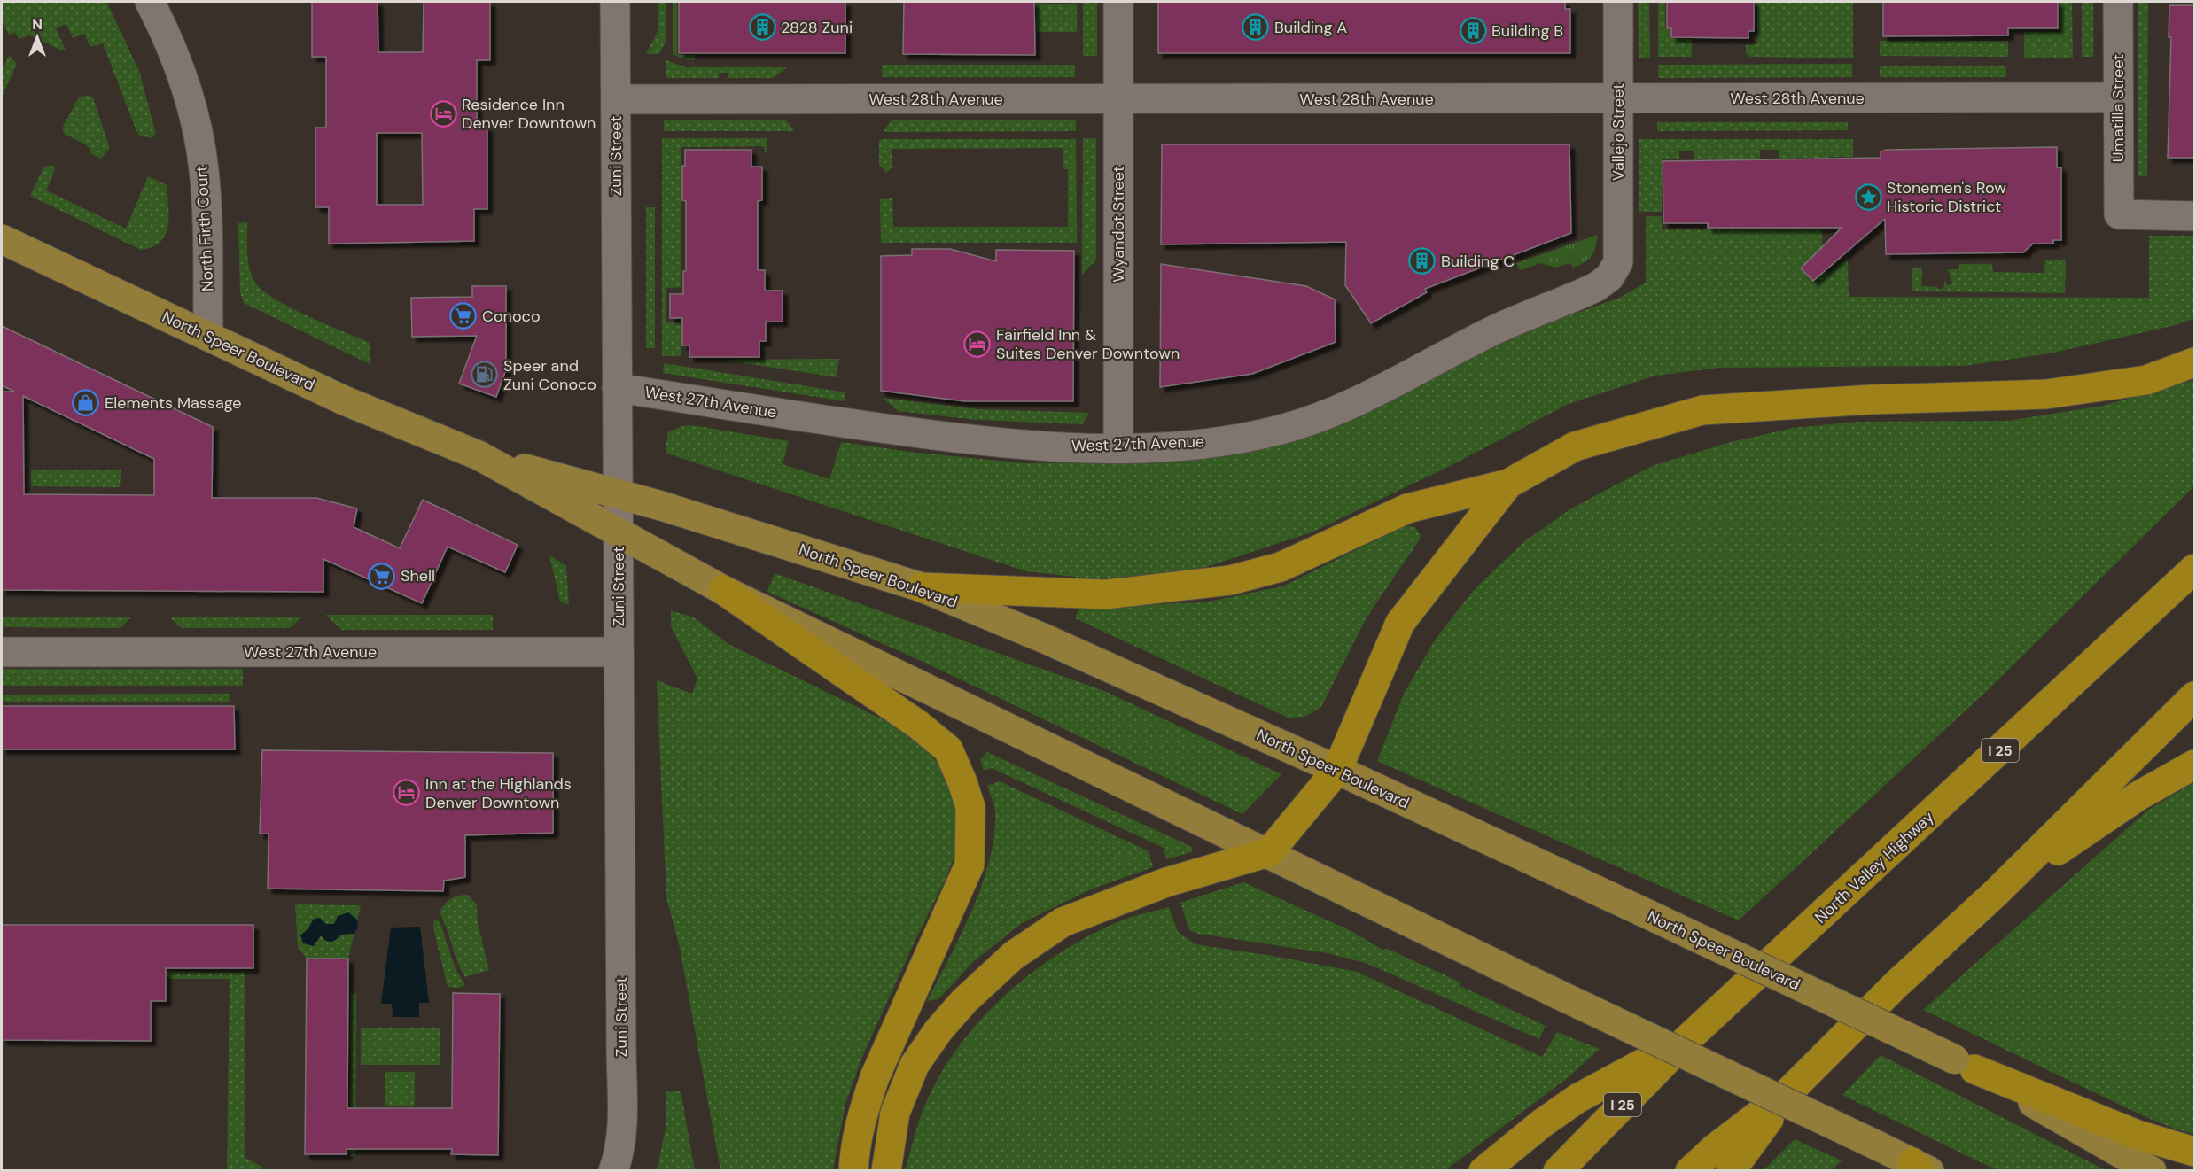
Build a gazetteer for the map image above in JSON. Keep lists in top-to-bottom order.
{
  "streets": {
    "highway": ["I 25", "North Valley Highway"],
    "main road": ["North Speer Boulevard"],
    "street": [
      "West 28th Avenue",
      "Umatilla Street",
      "Vallejo Street",
      "Zuni Street",
      "Wyandot Street",
      "North Firth Court",
      "West 27th Avenue"
    ]
  },
  "crossings": [
    ["West 28th Avenue", "Umatilla Street"],
    ["West 28th Avenue", "Vallejo Street"],
    ["West 28th Avenue", "Zuni Street"],
    ["West 28th Avenue", "Wyandot Street"],
    ["Vallejo Street", "West 27th Avenue"],
    ["Zuni Street", "North Speer Boulevard"],
    ["Zuni Street", "West 27th Avenue"],
    ["Wyandot Street", "West 27th Avenue"],
    ["North Firth Court", "North Speer Boulevard"]
  ],
  "places": {
    "building": [
      "2828 Zuni",
      "Building A",
      "Building B",
      "Building C"
    ],
    "hotel": ["Residence Inn Denver Downtown", "Fairfield Inn & Suites Denver Downtown", "Inn at the Highlands Denver Downtown"],
    "place": ["Stonemen's Row Historic District"],
    "supermarket": ["Conoco", "Shell"],
    "fuel station": ["Speer and Zuni Conoco"],
    "shop": ["Elements Massage"]
  },
  "north": "top"
}
